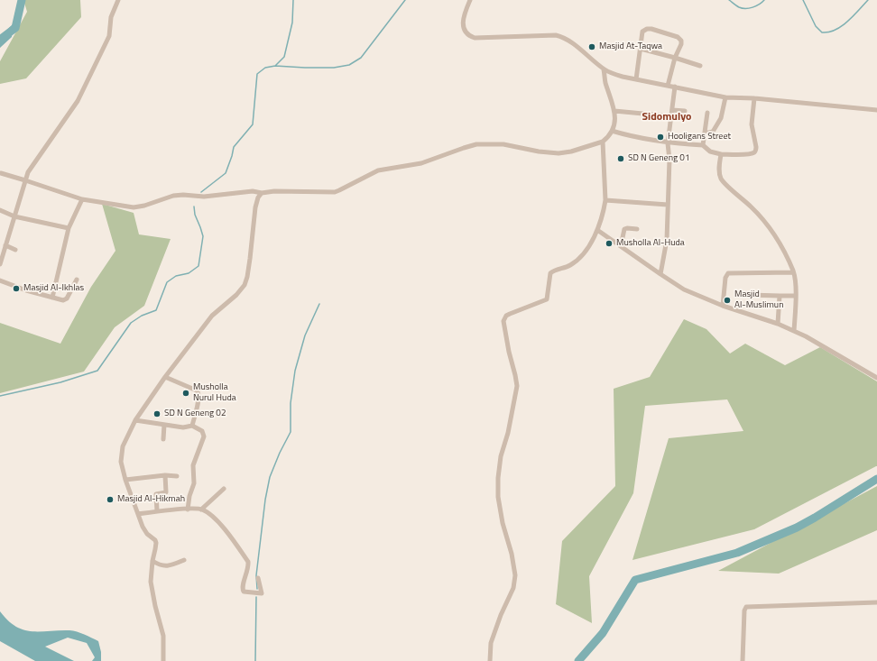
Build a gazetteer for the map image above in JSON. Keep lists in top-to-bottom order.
{
  "districts": ["Sidomulyo"],
  "places": [
    "Masjid At-Taqwa",
    "Hooligans Street",
    "SD N Geneng 01",
    "Musholla Al-Huda",
    "Masjid Al-Ikhlas",
    "Masjid Al-Muslimun",
    "Musholla Nurul Huda",
    "SD N Geneng 02",
    "Masjid Al-Hikmah"
  ]
}
